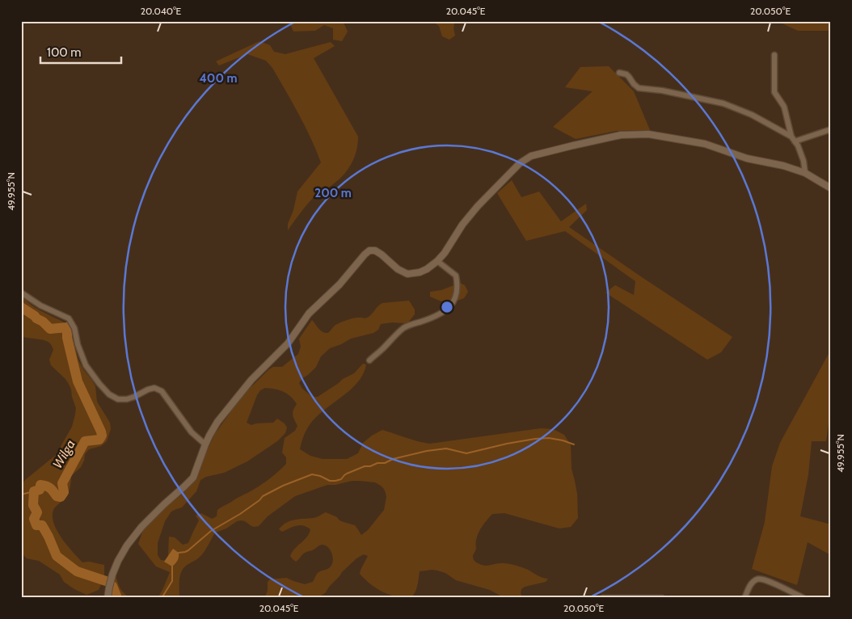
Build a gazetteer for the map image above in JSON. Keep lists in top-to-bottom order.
{
  "water": ["Wilga"],
  "scale_bar": "100 m",
  "coordinates": [
    "20.040°E",
    "20.045°E",
    "20.050°E",
    "49.955°N"
  ],
  "rings": ["400 m", "200 m"]
}
